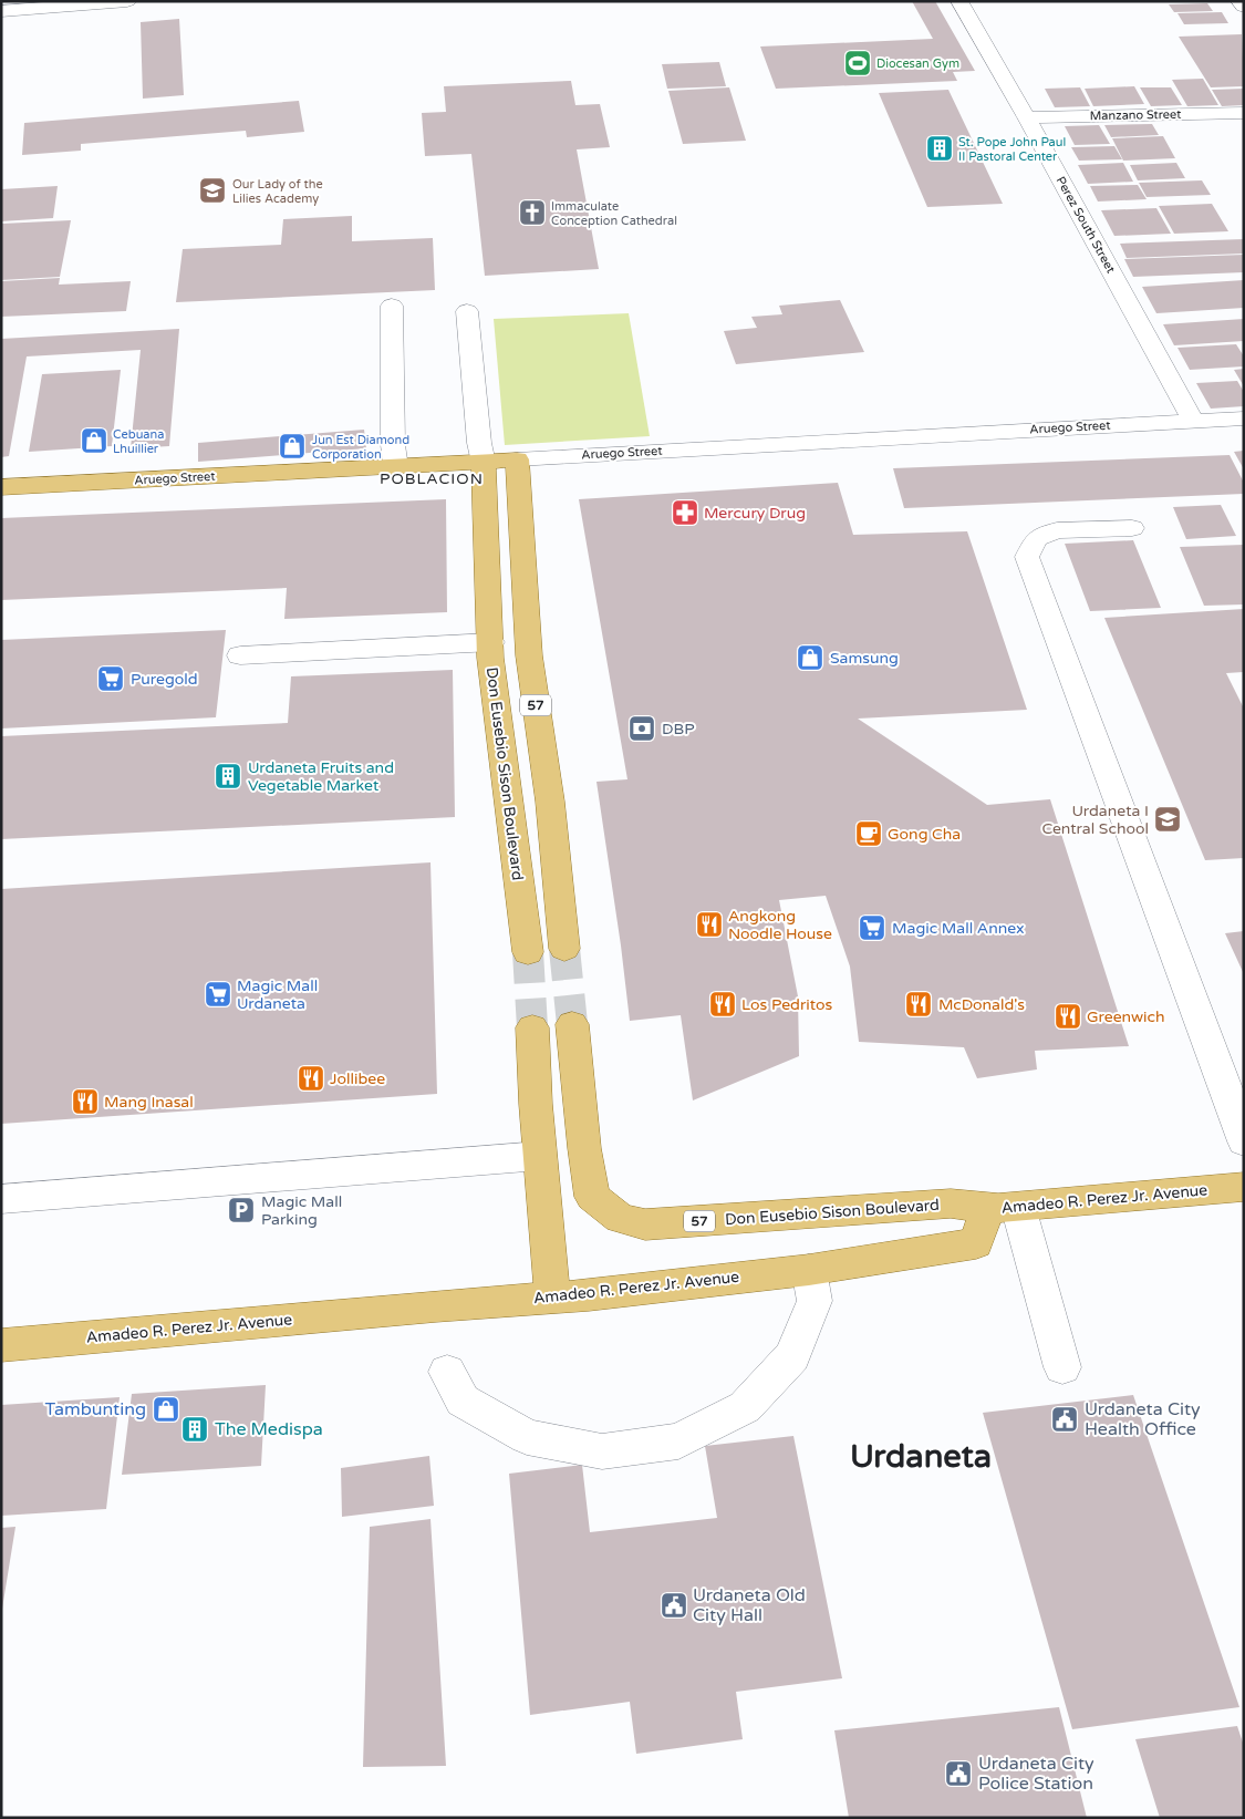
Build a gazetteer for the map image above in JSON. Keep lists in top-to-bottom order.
{
  "streets": {
    "main road": [
      "Aruego Street",
      "57",
      "Don Eusebio Sison Boulevard",
      "Amadeo R. Perez Jr. Avenue"
    ],
    "street": ["Manzano Street", "Perez South Street"]
  },
  "crossings": [
    ["Manzano Street", "Perez South Street"],
    ["Perez South Street", "Aruego Street"],
    ["Aruego Street", "57"],
    ["Aruego Street", "Don Eusebio Sison Boulevard"],
    ["Don Eusebio Sison Boulevard", "Amadeo R. Perez Jr. Avenue"]
  ],
  "districts": ["POBLACION", "Urdaneta"],
  "places": {
    "sports": ["Diocesan Gym"],
    "building": ["St. Pope John Paul II Pastoral Center", "Urdaneta Fruits and Vegetable Market", "The Medispa"],
    "school or university": ["Our Lady of the Lilies Academy", "Urdaneta I Central School"],
    "church": ["Immaculate Conception Cathedral"],
    "shop": [
      "Cebuana Lhuillier",
      "Jun Est Diamond Corporation",
      "Samsung",
      "Tambunting"
    ],
    "pharmacy": ["Mercury Drug"],
    "supermarket": ["Puregold", "Magic Mall Annex", "Magic Mall Urdaneta"],
    "bank": ["DBP"],
    "cafe": ["Gong Cha"],
    "restaurant": [
      "Angkong Noodle House",
      "Los Pedritos",
      "McDonald's",
      "Greenwich",
      "Jollibee",
      "Mang Inasal"
    ],
    "parking": ["Magic Mall Parking"],
    "public building": ["Urdaneta City Health Office", "Urdaneta Old City Hall", "Urdaneta City Police Station"]
  }
}
